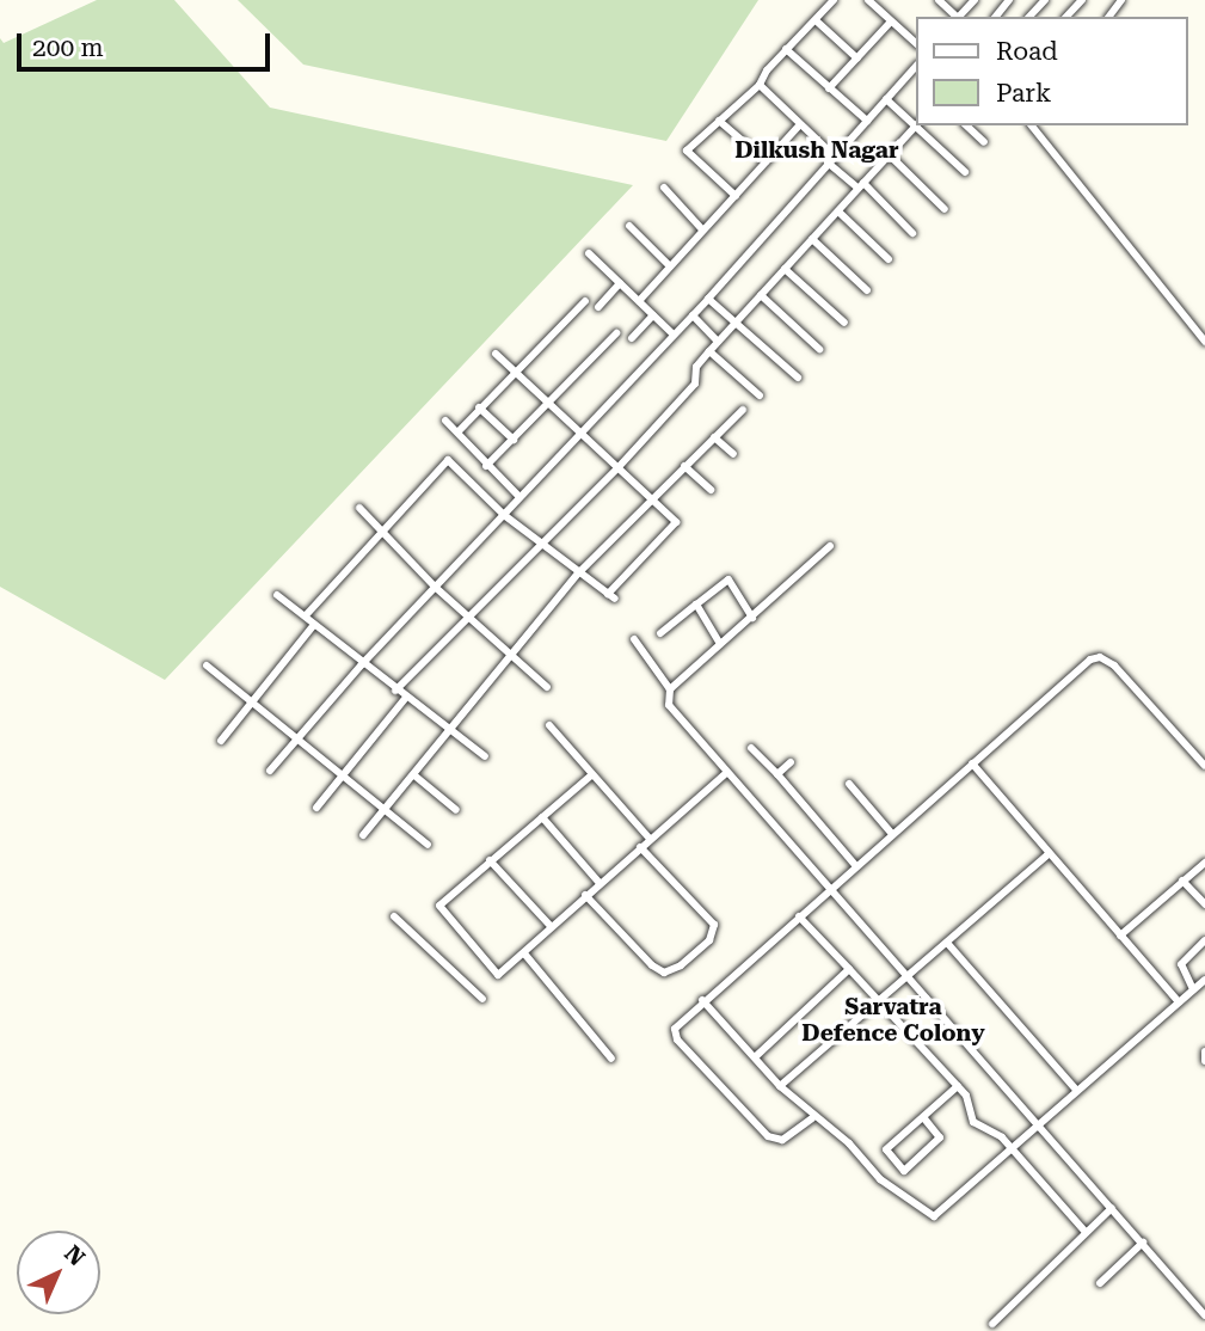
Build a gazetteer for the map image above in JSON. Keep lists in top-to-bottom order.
{
  "districts": ["Dilkush Nagar", "Sarvatra Defence Colony"],
  "legend": ["Road", "Park"],
  "scale_bar": "200 m",
  "north": "top right"
}
